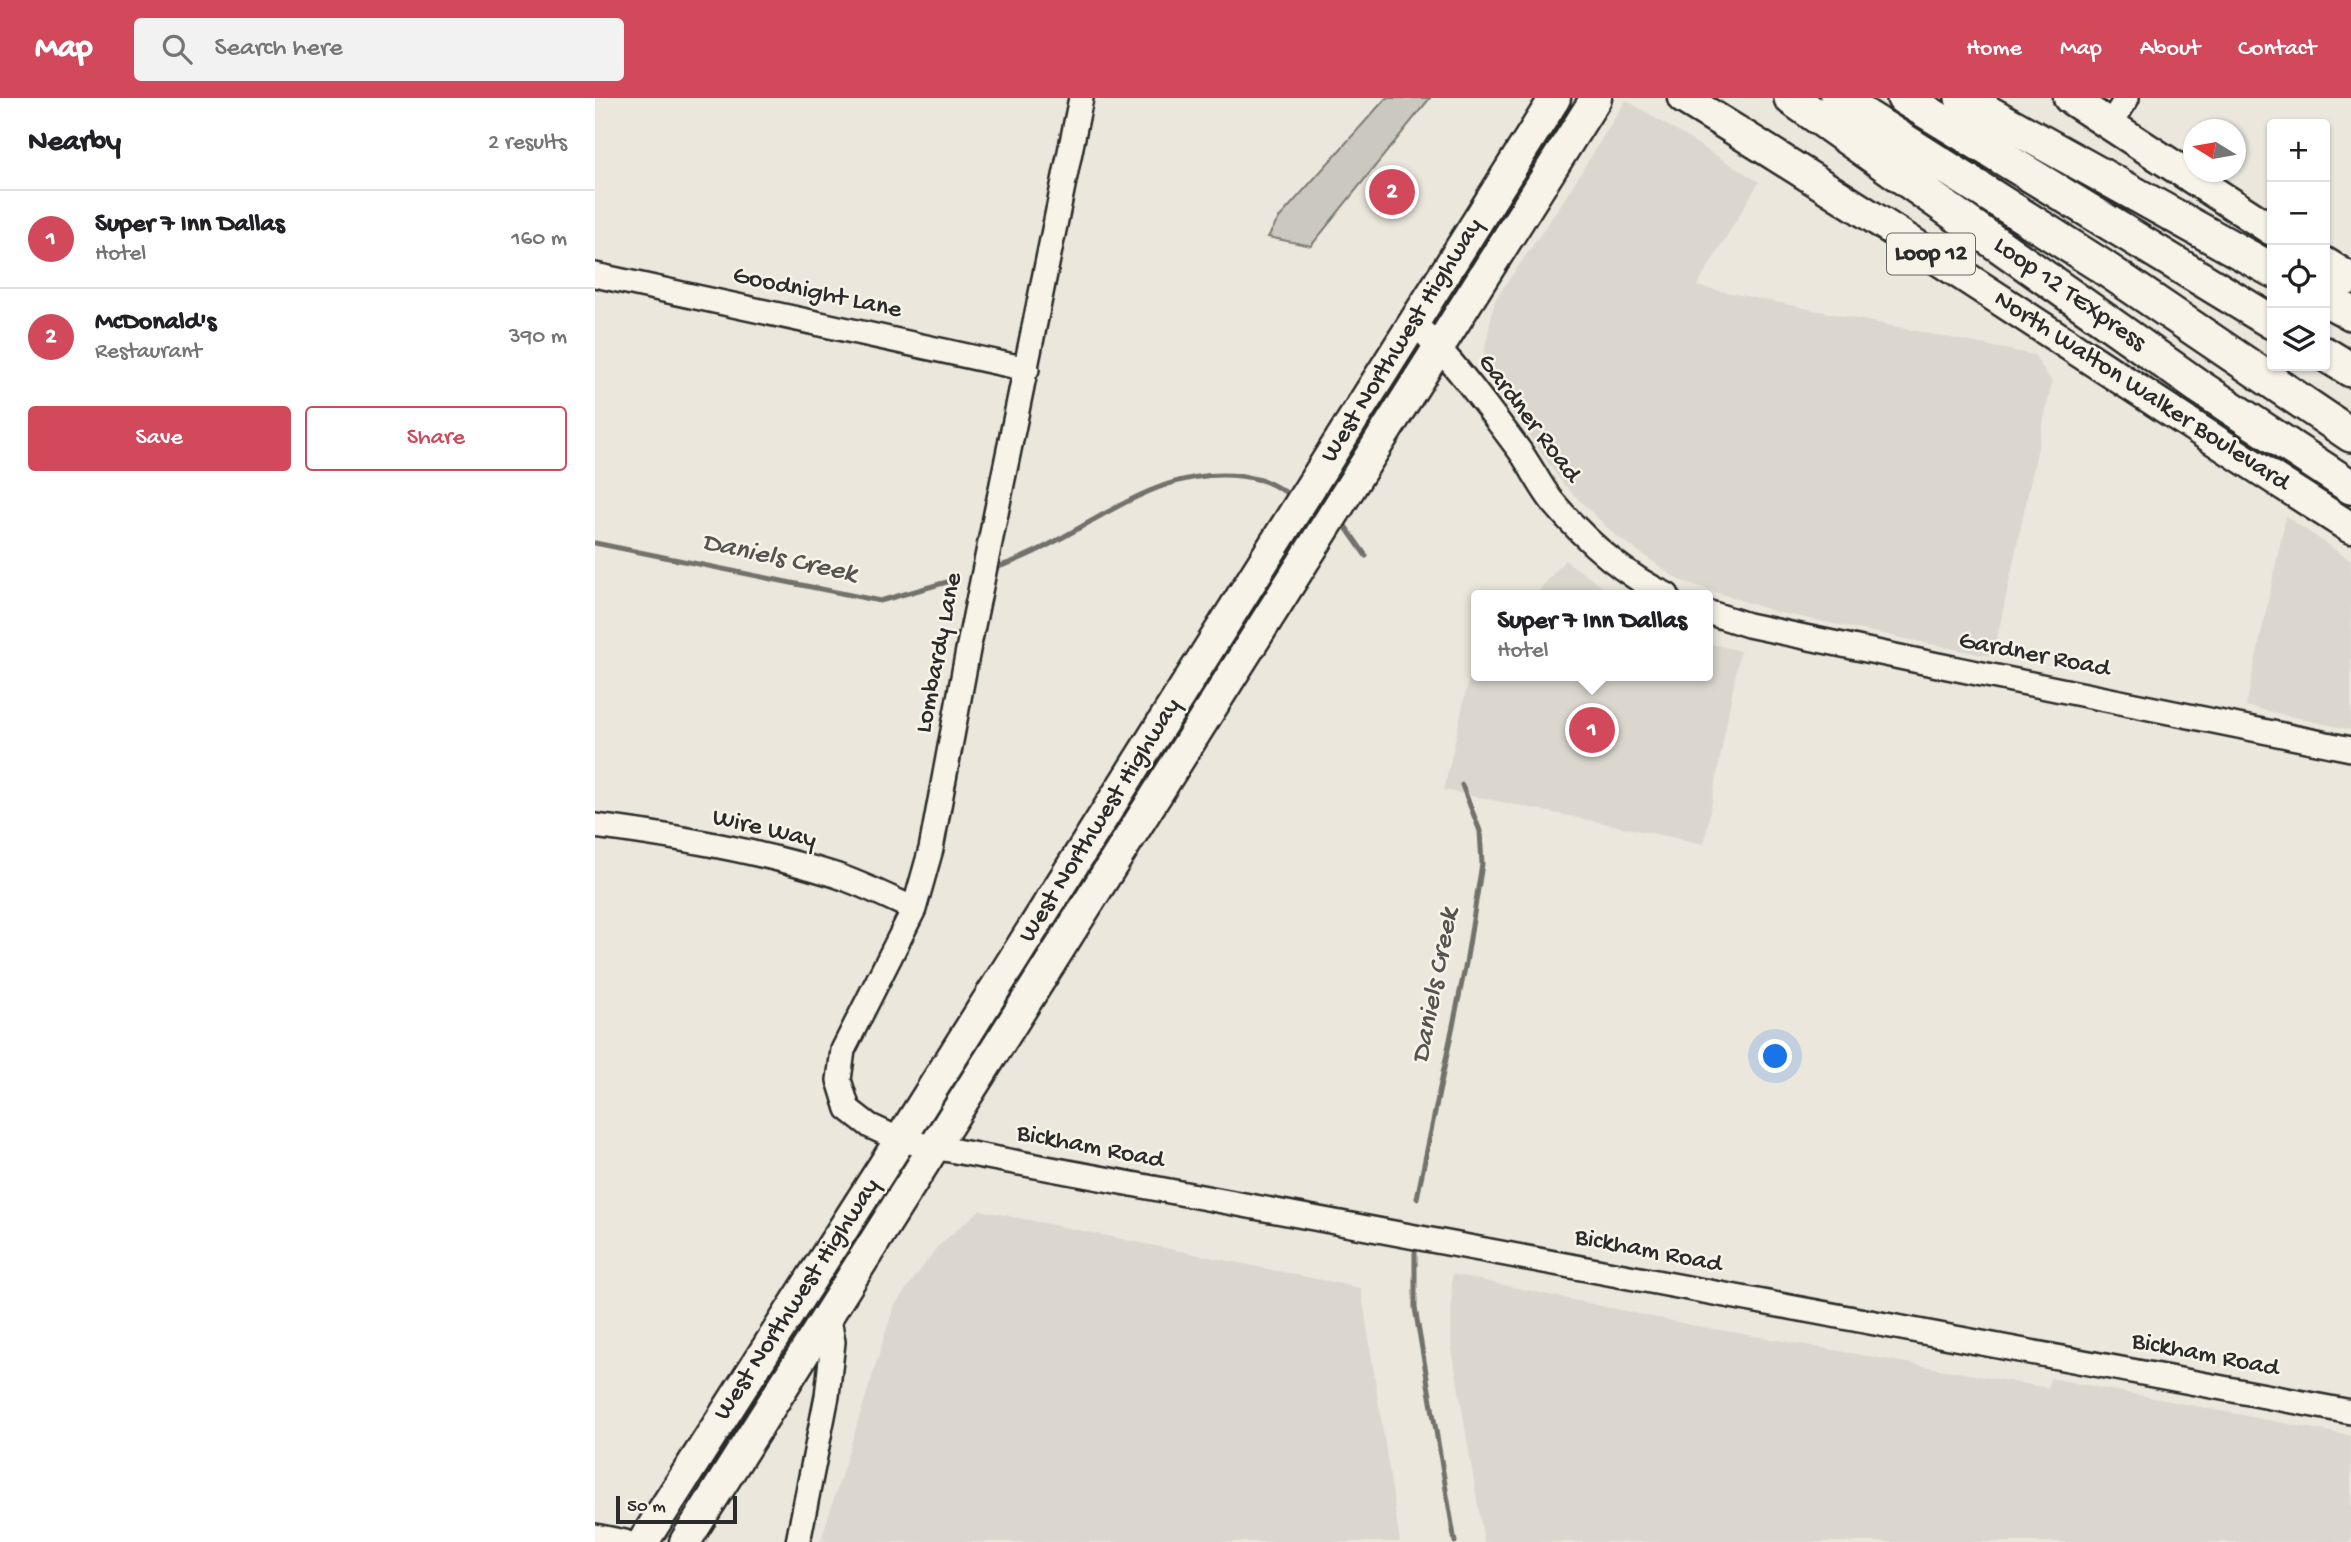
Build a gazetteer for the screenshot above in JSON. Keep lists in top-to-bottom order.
{
  "streets": {
    "highway": ["Loop 12 TEXpress"],
    "main road": ["Loop 12", "West Northwest Highway", "North Walton Walker Boulevard"],
    "street": [
      "Goodnight Lane",
      "Gardner Road",
      "Lombardy Lane",
      "Wire Way",
      "Bickham Road"
    ]
  },
  "crossings": [
    ["Goodnight Lane", "Lombardy Lane"],
    ["West Northwest Highway", "Gardner Road"],
    ["West Northwest Highway", "Lombardy Lane"],
    ["West Northwest Highway", "Bickham Road"],
    ["Lombardy Lane", "Wire Way"],
    ["Lombardy Lane", "Bickham Road"]
  ],
  "water": ["Daniels Creek"],
  "scale_bar": "50 m",
  "north": "left",
  "page": {
    "header": "Map",
    "search": "Search here",
    "nav": [
      "Home",
      "Map",
      "About",
      "Contact"
    ],
    "heading": ["Nearby", "2 results"],
    "map_buttons": ["+", "−"],
    "pins": ["2", "1"],
    "list": [
      {
        "mark": "1",
        "name": "Super 7 Inn Dallas",
        "note": "Hotel",
        "value": "160 m"
      },
      {
        "mark": "2",
        "name": "McDonald's",
        "note": "Restaurant",
        "value": "390 m"
      }
    ],
    "buttons": ["Save", "Share"],
    "popup": ["Super 7 Inn Dallas", "Hotel"],
    "scale": "50 m"
  }
}
